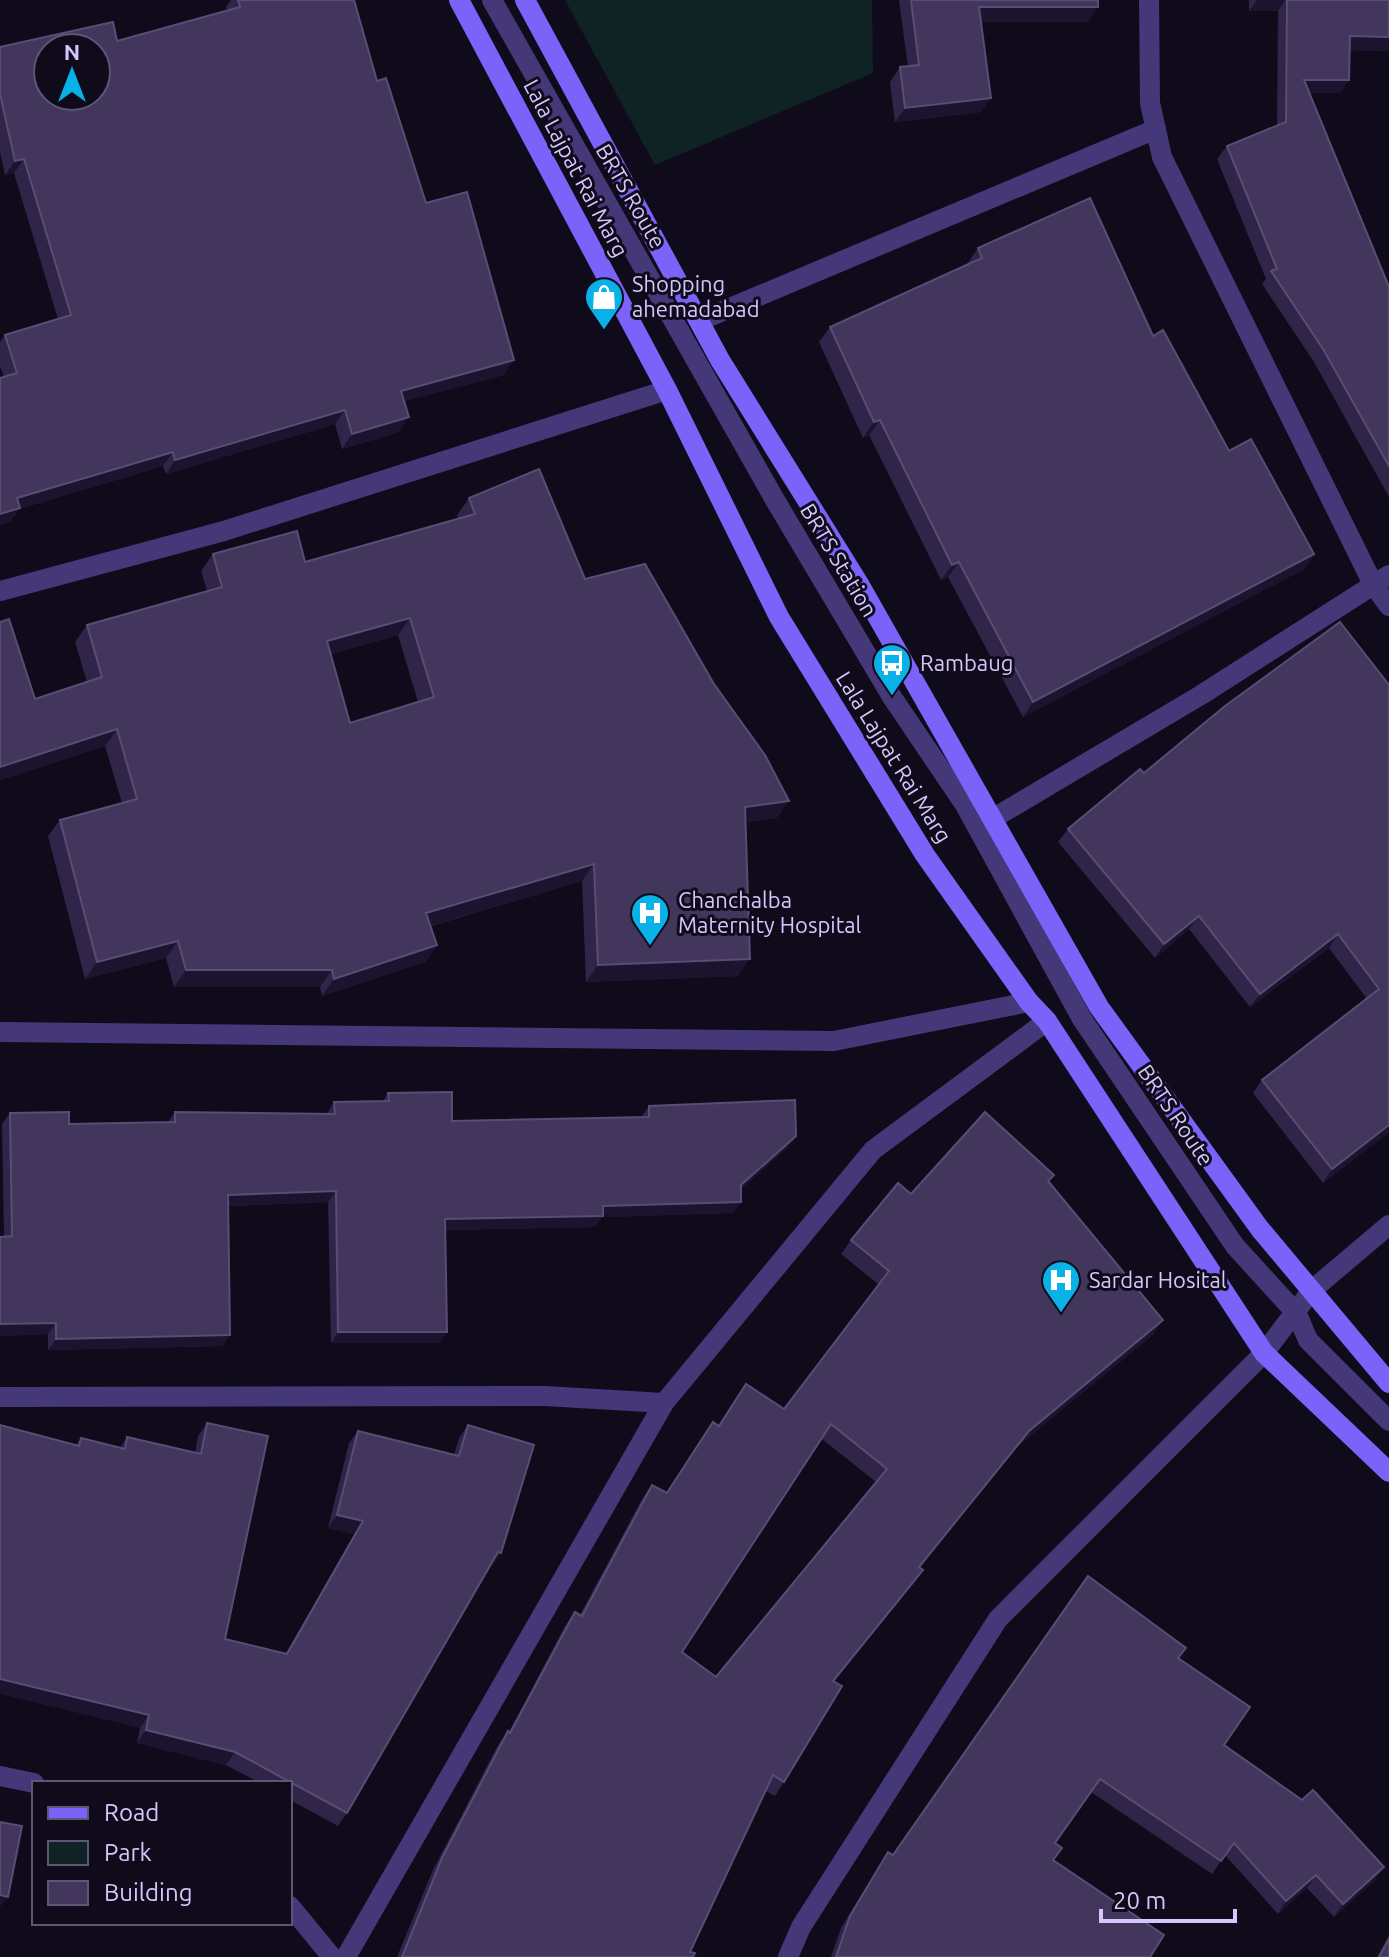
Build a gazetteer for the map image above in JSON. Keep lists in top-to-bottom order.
{
  "streets": {
    "main road": ["Lala Lajpat Rai Marg"],
    "street": ["BRTS Route", "BRTS Station"]
  },
  "crossings": [
    ["BRTS Route", "BRTS Station"]
  ],
  "places": {
    "shop": ["Shopping ahemadabad"],
    "bus stop": ["Rambaug"],
    "hospital": ["Chanchalba Maternity Hospital", "Sardar Hosital"]
  },
  "legend": ["Road", "Park", "Building"],
  "scale_bar": "20 m",
  "north": "top"
}
